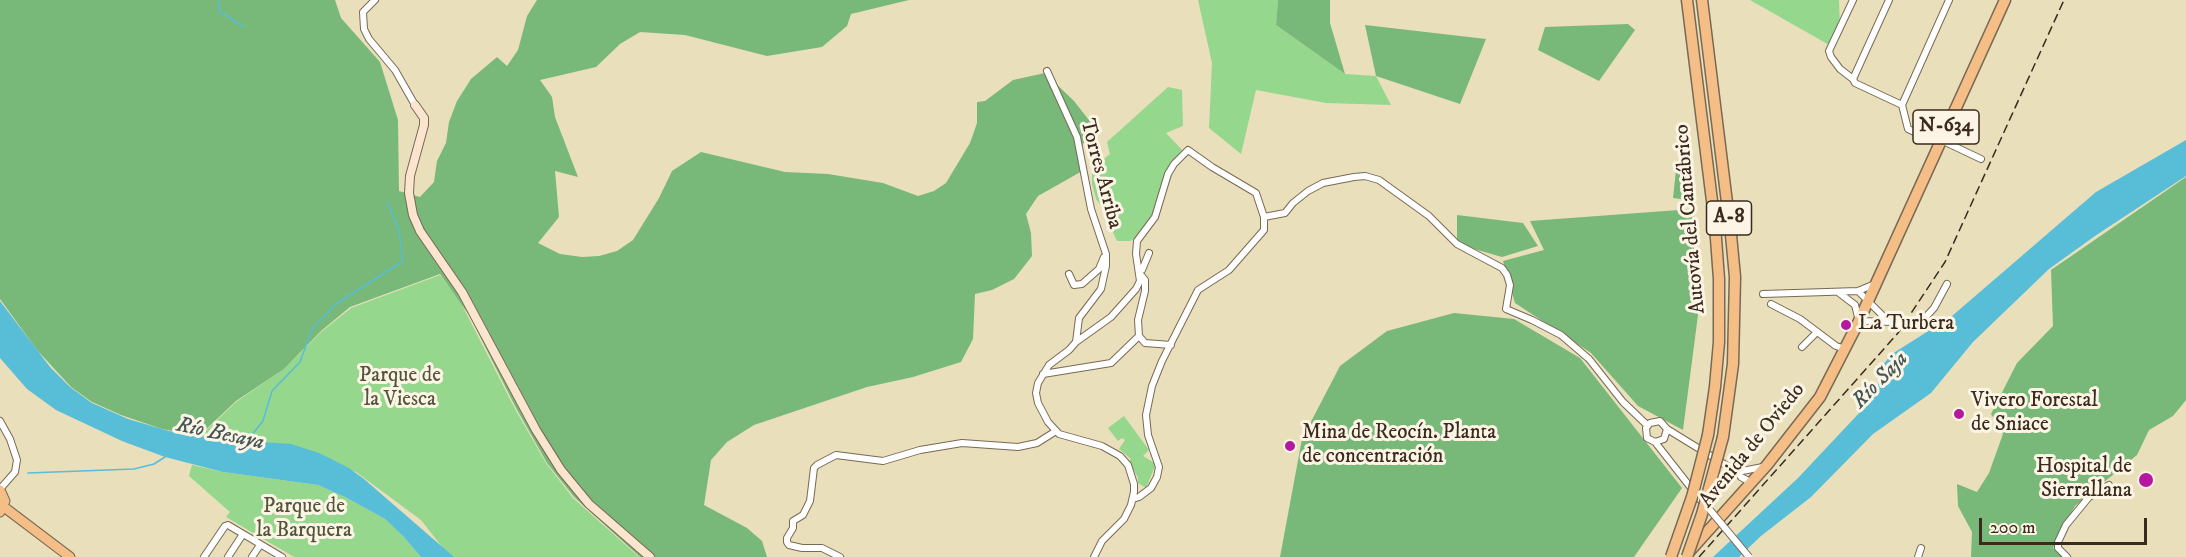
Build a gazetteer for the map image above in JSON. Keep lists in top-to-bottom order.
{
  "streets": {
    "highway": [
      "N-634",
      "A-8",
      "Autovía del Cantábrico",
      "Avenida de Oviedo"
    ],
    "street": ["Torres Arriba"]
  },
  "crossings": [
    ["N-634", "Avenida de Oviedo"],
    ["Autovía del Cantábrico", "Avenida de Oviedo"]
  ],
  "water": ["Río Saja", "Río Besaya"],
  "parks": ["Parque de la Viesca", "Parque de la Barquera"],
  "places": [
    "La Turbera",
    "Vivero Forestal de Sniace",
    "Mina de Reocín. Planta de concentración",
    "Hospital de Sierrallana"
  ],
  "scale_bar": "200 m"
}
